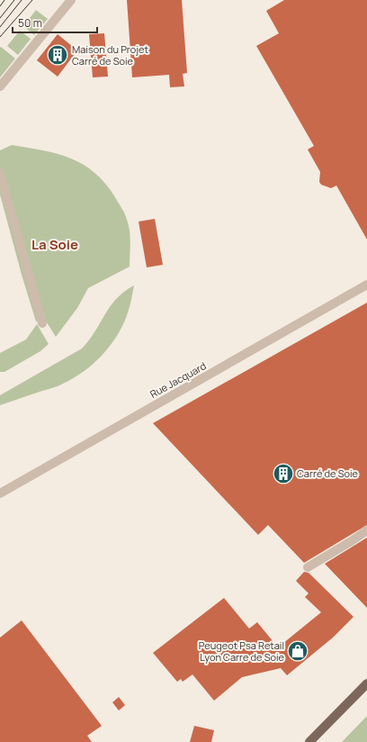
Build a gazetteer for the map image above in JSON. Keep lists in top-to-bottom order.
{
  "streets": {
    "street": ["Rue Jacquard"]
  },
  "districts": ["La Soie"],
  "places": {
    "building": ["Maison du Projet Carré de Soie", "Carré de Soie"],
    "shop": ["Peugeot Psa Retail Lyon Carre de Soie"]
  },
  "scale_bar": "50 m"
}
